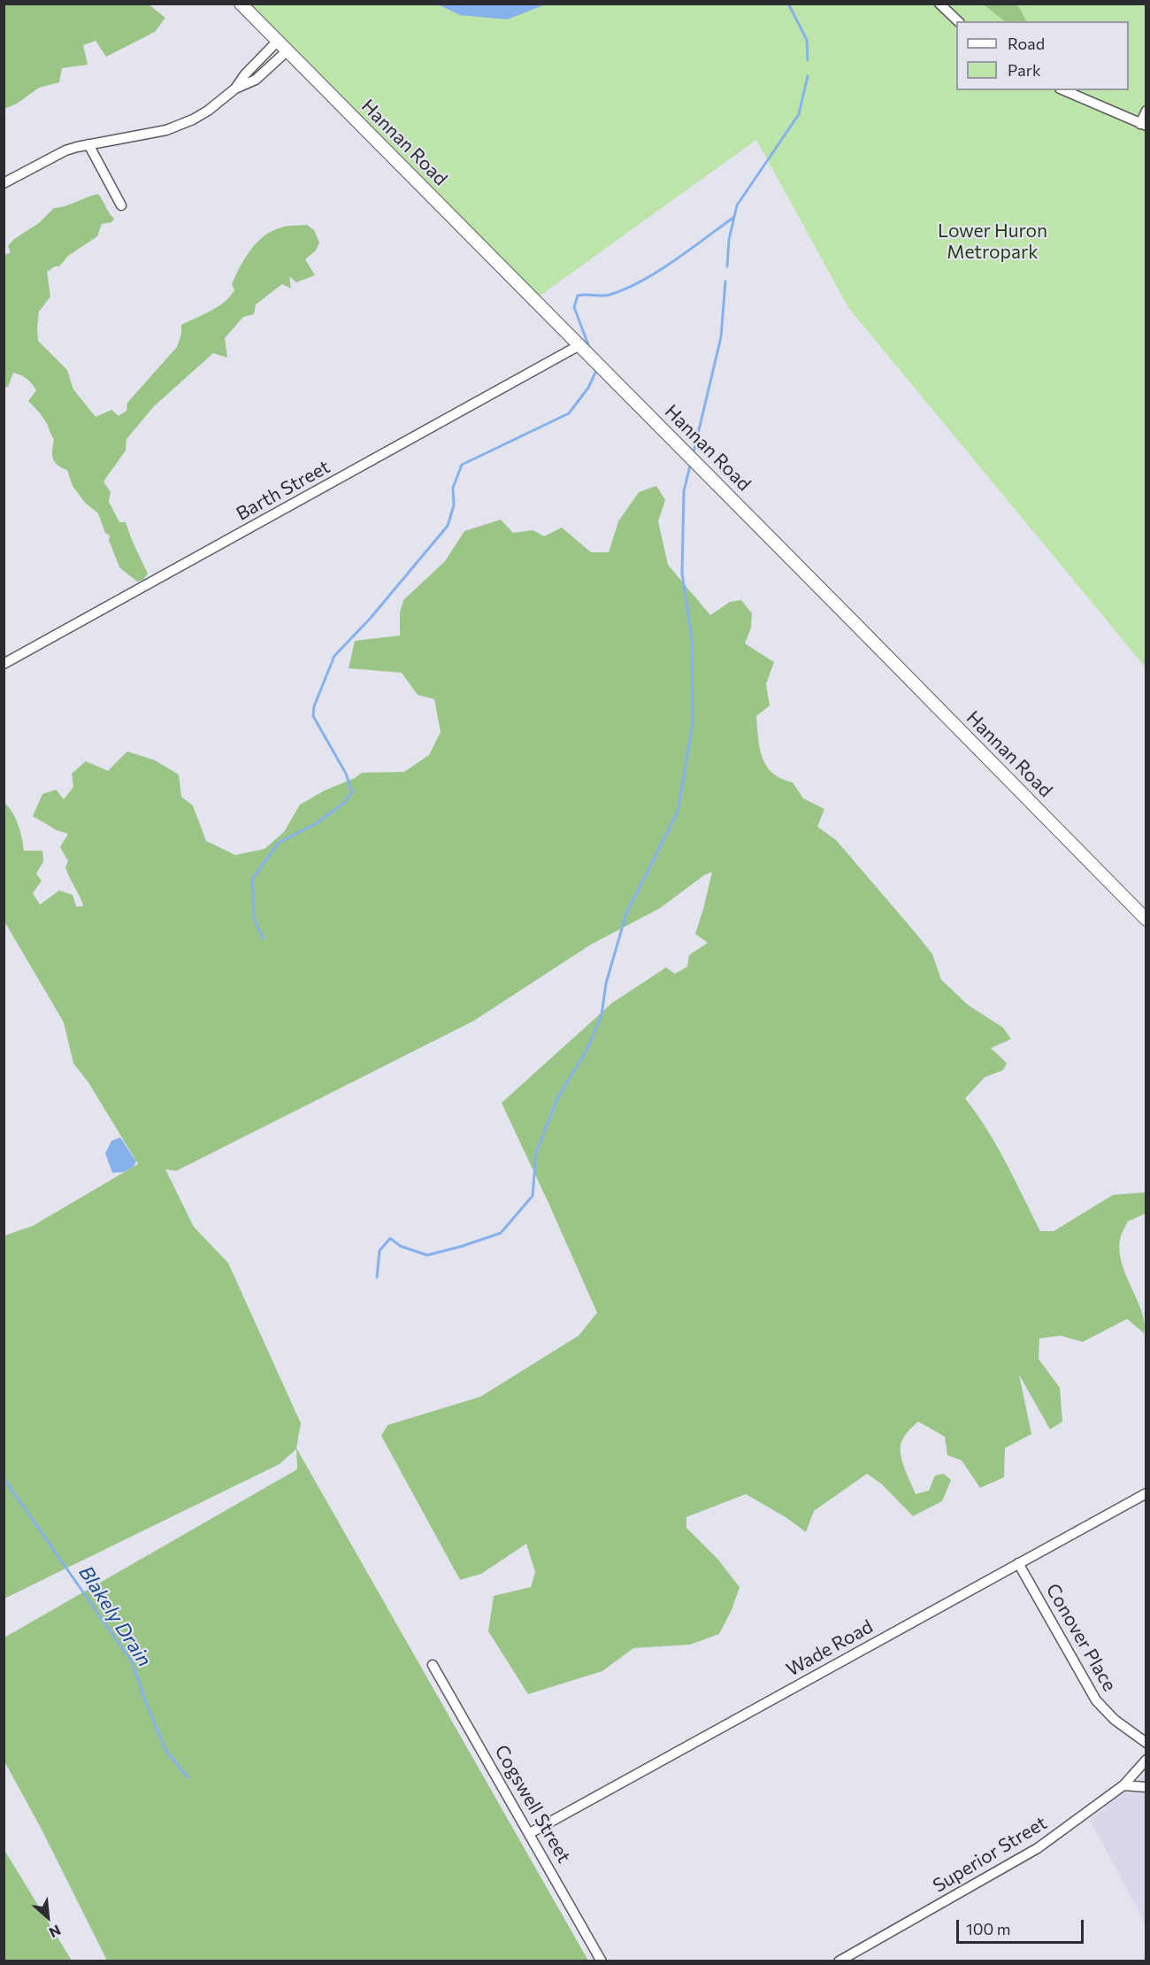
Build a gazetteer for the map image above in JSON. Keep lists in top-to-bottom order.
{
  "streets": {
    "street": [
      "Hannan Road",
      "Barth Street",
      "Conover Place",
      "Wade Road",
      "Cogswell Street",
      "Superior Street"
    ]
  },
  "crossings": [
    ["Hannan Road", "Barth Street"],
    ["Conover Place", "Wade Road"],
    ["Wade Road", "Cogswell Street"]
  ],
  "water": ["Blakely Drain"],
  "parks": ["Lower Huron Metropark"],
  "legend": ["Road", "Park"],
  "scale_bar": "100 m",
  "north": "bottom right"
}
